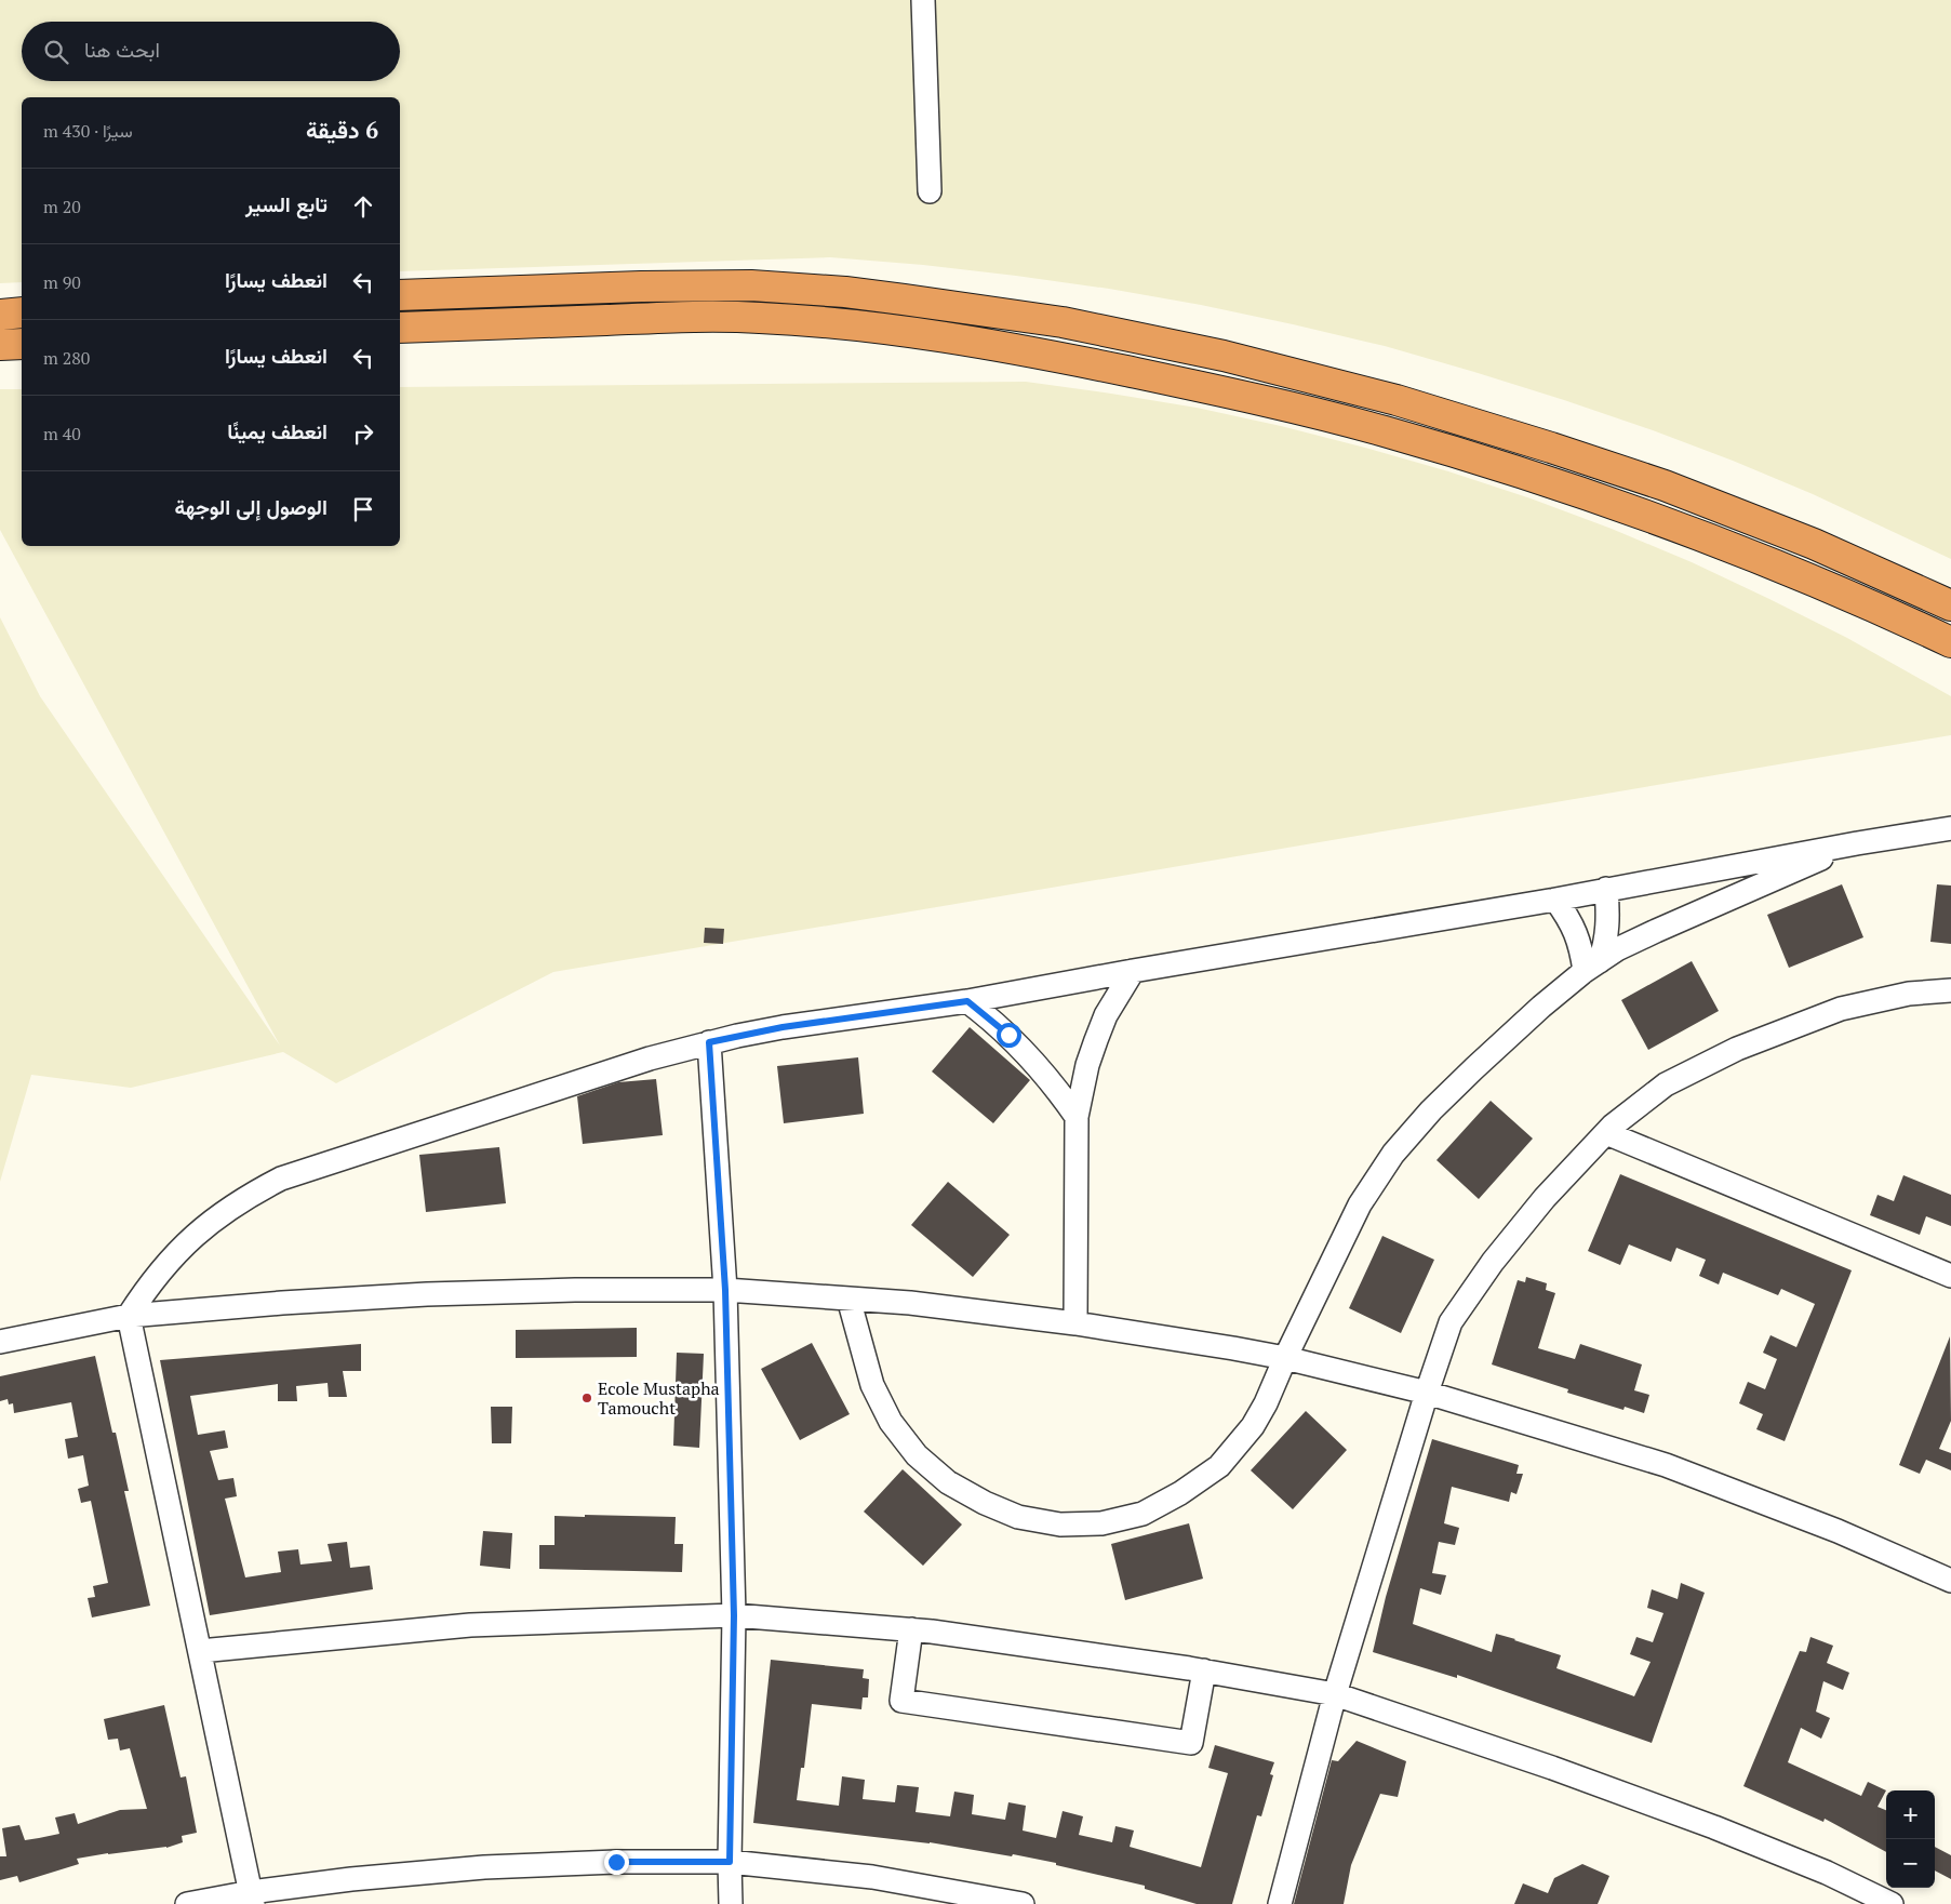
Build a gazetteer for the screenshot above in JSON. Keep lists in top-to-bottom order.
{
  "places": ["Ecole Mustapha Tamoucht"],
  "page": {
    "search": "ابحث هنا",
    "heading": ["6 دقيقة", "سيرًا · 430 m"],
    "list": [
      ["تابع السير", "20 m"],
      ["انعطف يسارًا", "90 m"],
      ["انعطف يسارًا", "280 m"],
      ["انعطف يمينًا", "40 m"],
      "الوصول إلى الوجهة"
    ],
    "map_buttons": ["+", "−"]
  }
}
